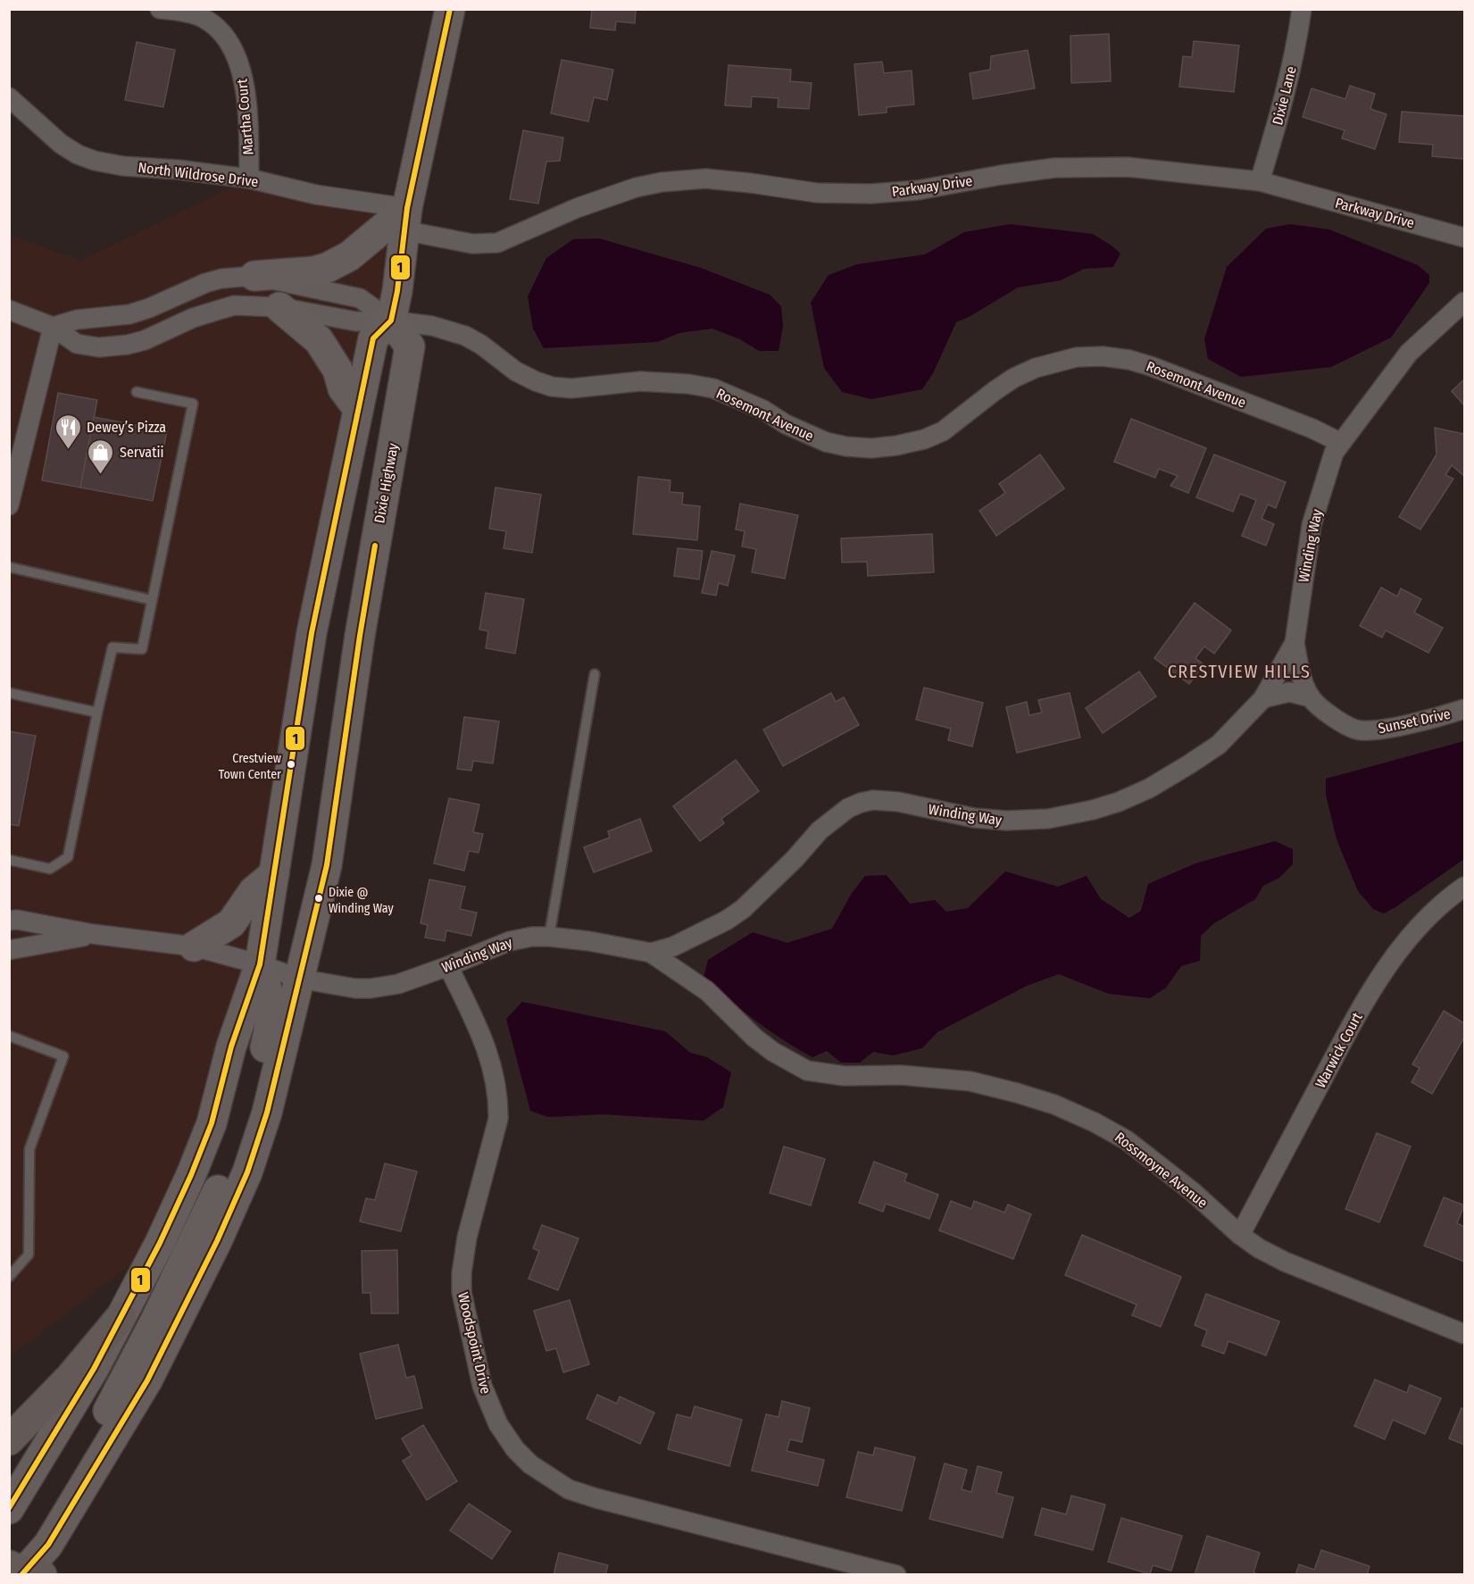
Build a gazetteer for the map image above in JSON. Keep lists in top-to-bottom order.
{
  "streets": {
    "main road": ["Dixie Highway"],
    "street": [
      "Dixie Lane",
      "Martha Court",
      "North Wildrose Drive",
      "Parkway Drive",
      "Rosemont Avenue",
      "Winding Way",
      "Sunset Drive",
      "Warwick Court",
      "Rossmoyne Avenue",
      "Woodspoint Drive"
    ]
  },
  "crossings": [
    ["Dixie Lane", "Parkway Drive"],
    ["Martha Court", "North Wildrose Drive"],
    ["North Wildrose Drive", "Parkway Drive"],
    ["Rosemont Avenue", "Dixie Highway"],
    ["Rosemont Avenue", "Winding Way"],
    ["Dixie Highway", "Winding Way"],
    ["Winding Way", "Sunset Drive"],
    ["Winding Way", "Rossmoyne Avenue"],
    ["Winding Way", "Woodspoint Drive"],
    ["Warwick Court", "Rossmoyne Avenue"]
  ],
  "districts": ["CRESTVIEW HILLS"],
  "places": {
    "restaurant": ["Dewey’s Pizza"],
    "shop": ["Servatii"],
    "other": ["Crestview Town Center", "Dixie @ Winding Way"]
  },
  "lines": ["transit line 1"]
}
